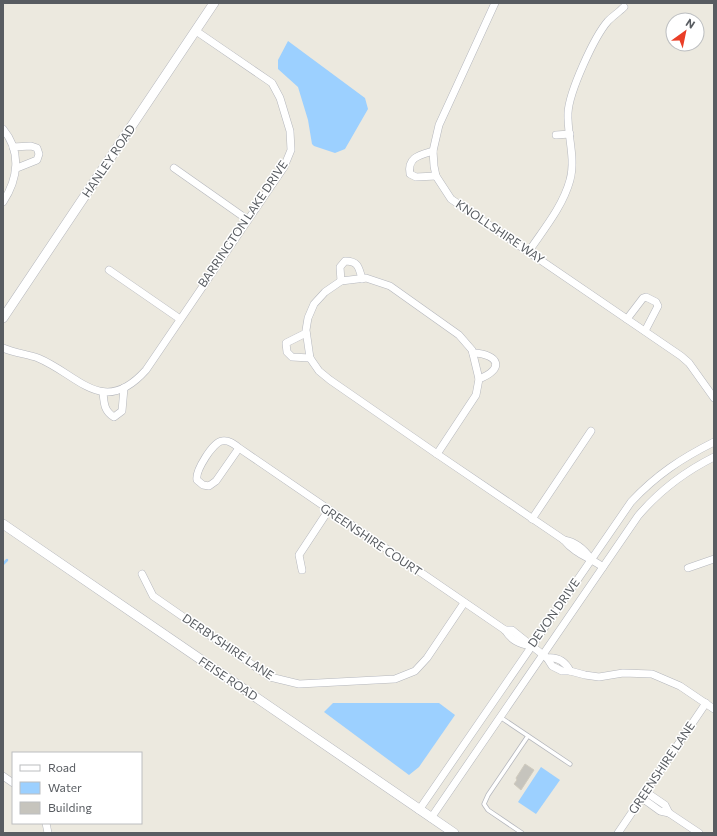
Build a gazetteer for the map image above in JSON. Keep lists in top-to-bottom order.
{
  "streets": {
    "street": [
      "HANLEY ROAD",
      "BARRINGTON LAKE DRIVE",
      "KNOLLSHIRE WAY",
      "GREENSHIRE COURT",
      "DEVON DRIVE",
      "DERBYSHIRE LANE",
      "FEISE ROAD",
      "GREENSHIRE LANE"
    ]
  },
  "crossings": [
    ["HANLEY ROAD", "BARRINGTON LAKE DRIVE"],
    ["GREENSHIRE COURT", "DEVON DRIVE"],
    ["GREENSHIRE COURT", "DERBYSHIRE LANE"],
    ["DEVON DRIVE", "FEISE ROAD"]
  ],
  "legend": ["Road", "Water", "Building"],
  "north": "top right"
}
